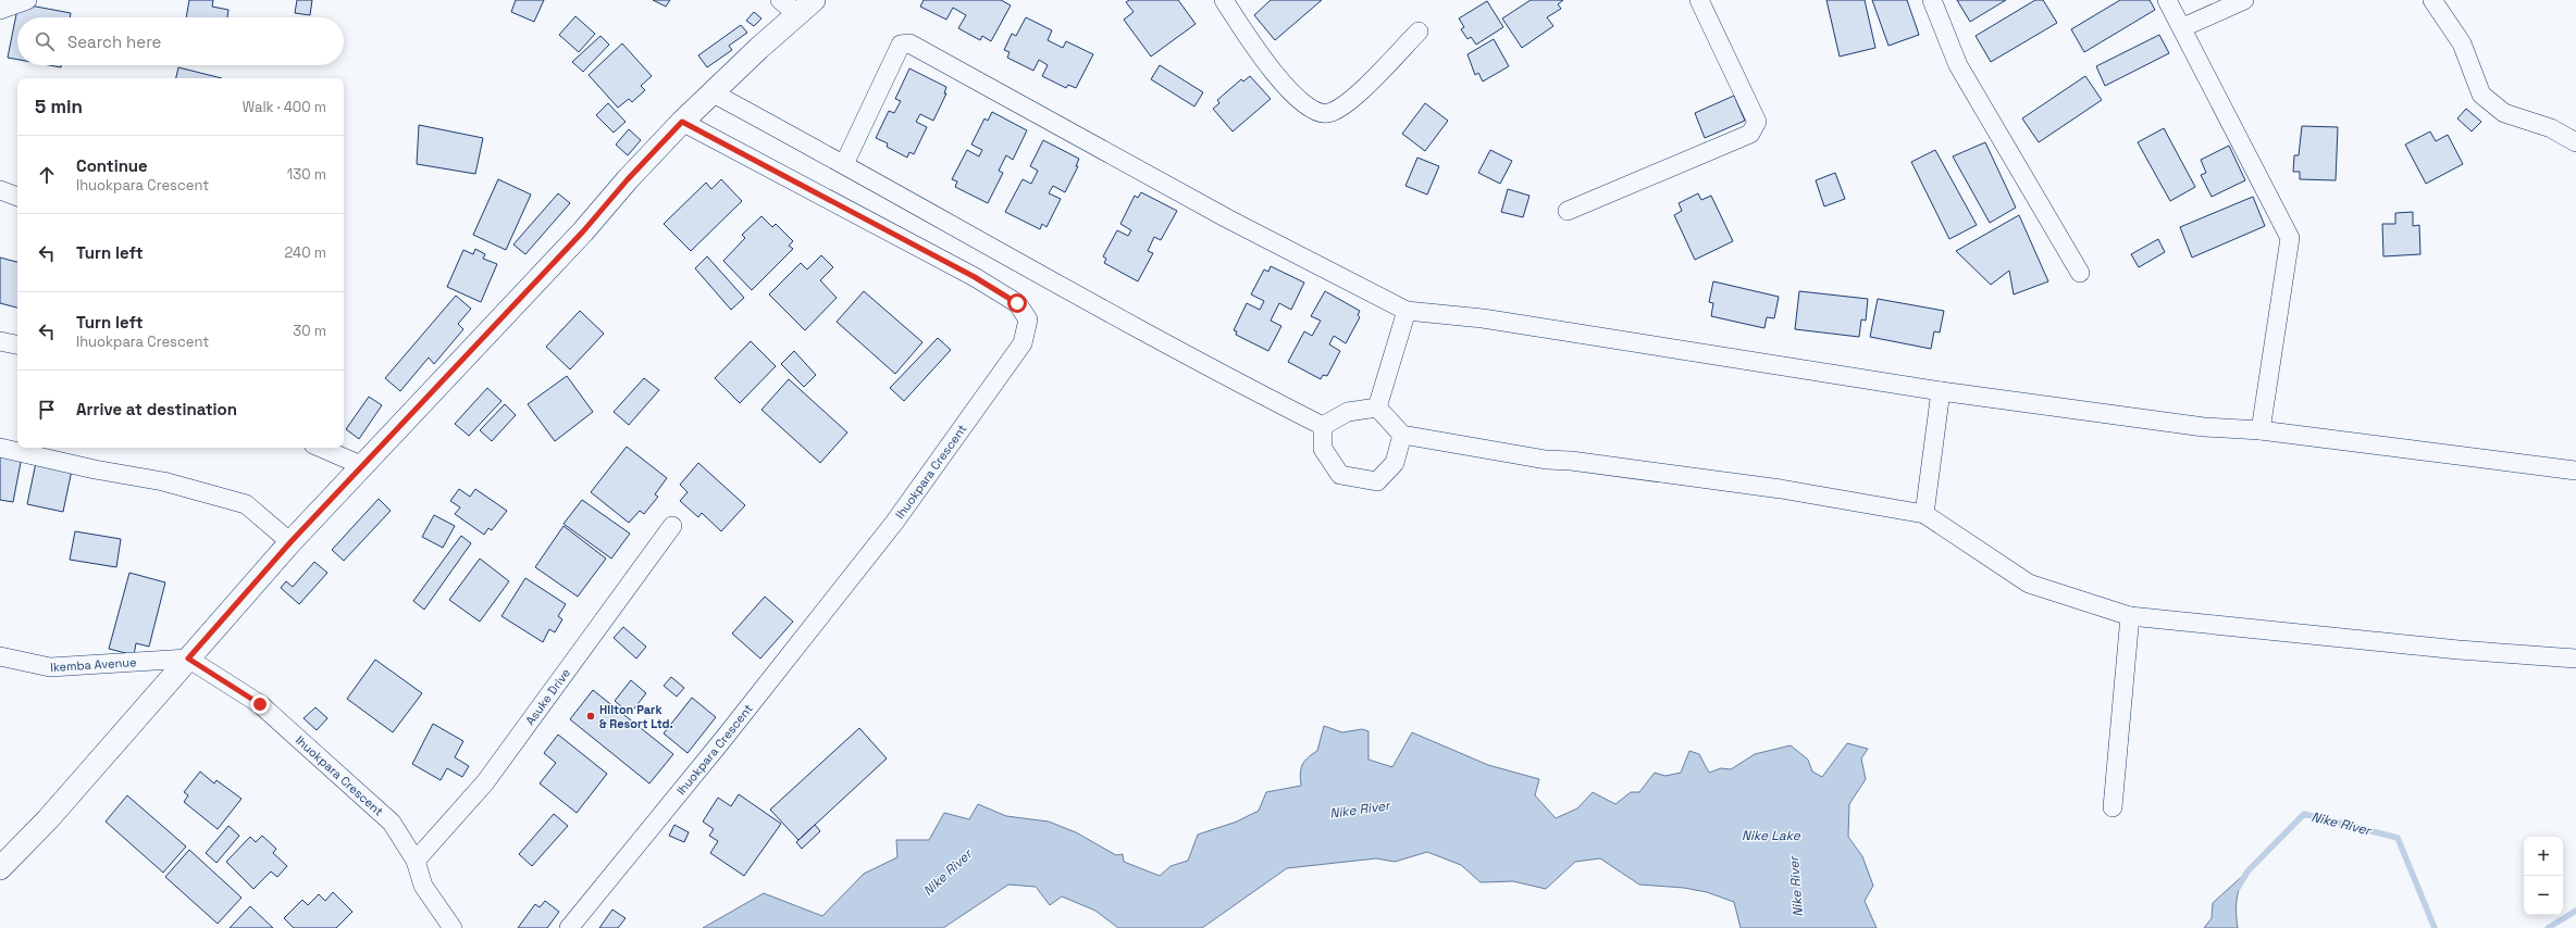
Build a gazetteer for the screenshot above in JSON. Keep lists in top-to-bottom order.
{
  "streets": {
    "street": ["Ihuokpara Crescent", "Ikemba Avenue", "Asuke Drive"]
  },
  "crossings": [
    ["Ihuokpara Crescent", "Ikemba Avenue"],
    ["Ihuokpara Crescent", "Asuke Drive"]
  ],
  "water": ["Nike River", "Nike Lake"],
  "places": ["Hilton Park & Resort Ltd."],
  "page": {
    "search": "Search here",
    "heading": ["5 min", "Walk · 400 m"],
    "list": [
      ["Continue", "Ihuokpara Crescent", "130 m"],
      ["Turn left", "240 m"],
      ["Turn left", "Ihuokpara Crescent", "30 m"],
      "Arrive at destination"
    ],
    "map_buttons": ["+", "−"]
  }
}
